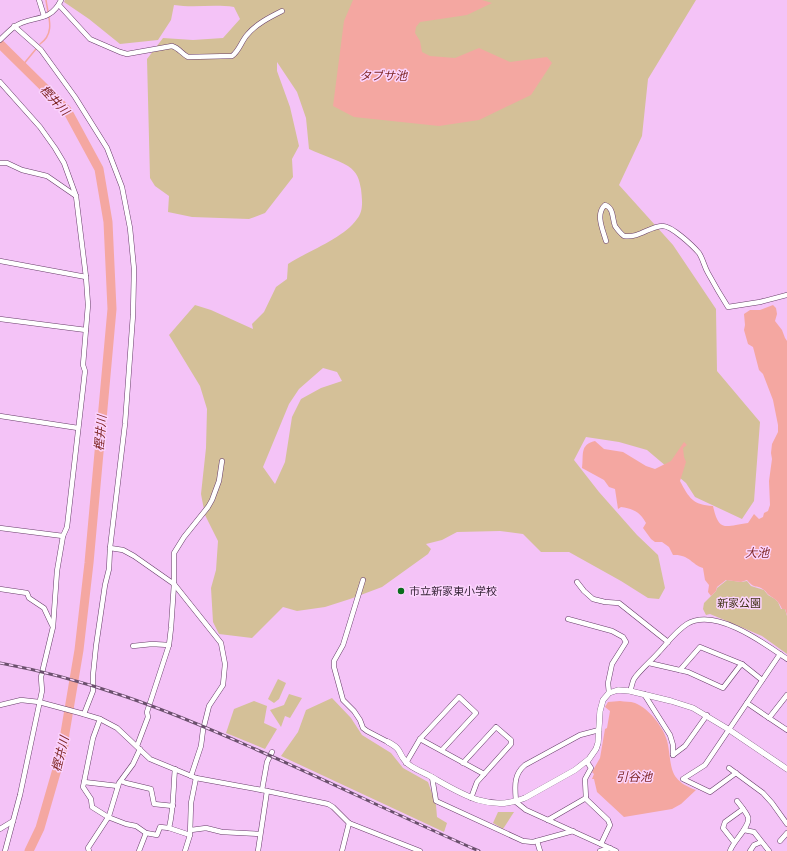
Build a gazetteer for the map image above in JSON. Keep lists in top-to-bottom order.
{
  "water": [
    "タブサ池",
    "樫井川",
    "大池",
    "引谷池"
  ],
  "parks": ["新家公園"],
  "places": ["市立新家東小学校"]
}
